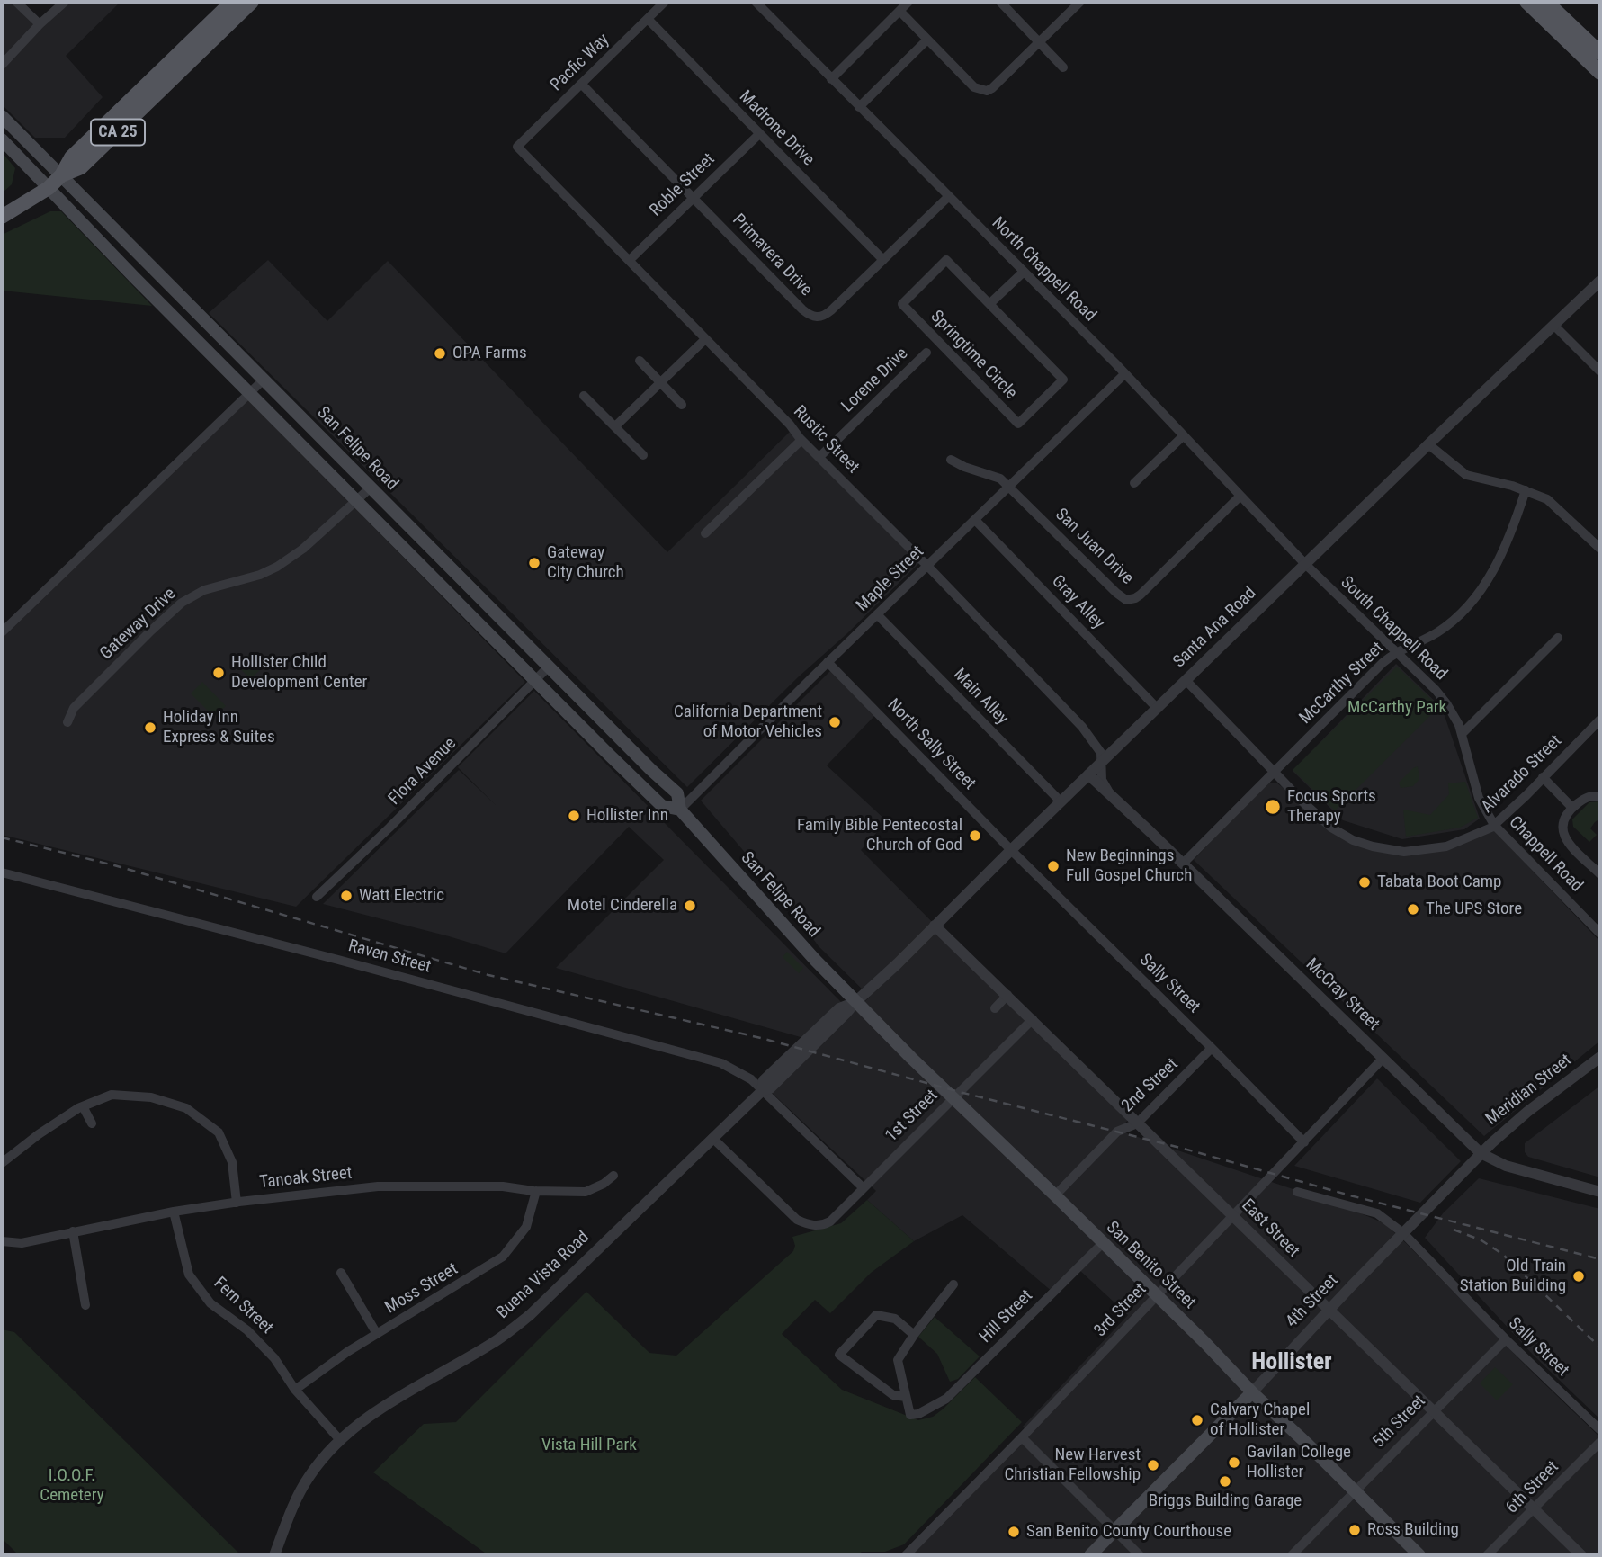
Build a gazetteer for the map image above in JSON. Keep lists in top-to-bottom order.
{
  "streets": {
    "main road": [
      "CA 25",
      "San Felipe Road",
      "San Benito Street",
      "4th Street"
    ],
    "street": [
      "Pacfic Way",
      "Madrone Drive",
      "Roble Street",
      "Primavera Drive",
      "North Chappell Road",
      "Springtime Circle",
      "Lorene Drive",
      "Rustic Street",
      "San Juan Drive",
      "Maple Street",
      "Gray Alley",
      "Gateway Drive",
      "Santa Ana Road",
      "South Chappell Road",
      "McCarthy Street",
      "Main Alley",
      "North Sally Street",
      "Flora Avenue",
      "Alvarado Street",
      "Chappell Road",
      "Raven Street",
      "Sally Street",
      "McCray Street",
      "2nd Street",
      "Meridian Street",
      "1st Street",
      "Tanoak Street",
      "East Street",
      "Buena Vista Road",
      "Moss Street",
      "Fern Street",
      "3rd Street",
      "Hill Street",
      "5th Street",
      "6th Street"
    ]
  },
  "crossings": [
    ["Pacfic Way", "Madrone Drive"],
    ["Pacfic Way", "Primavera Drive"],
    ["Pacfic Way", "Rustic Street"],
    ["Madrone Drive", "Roble Street"],
    ["Madrone Drive", "Primavera Drive"],
    ["CA 25", "San Felipe Road"],
    ["Roble Street", "Primavera Drive"],
    ["Roble Street", "Rustic Street"],
    ["Primavera Drive", "North Chappell Road"],
    ["North Chappell Road", "San Juan Drive"],
    ["North Chappell Road", "Maple Street"],
    ["North Chappell Road", "Santa Ana Road"],
    ["North Chappell Road", "South Chappell Road"],
    ["Lorene Drive", "Rustic Street"],
    ["Rustic Street", "Maple Street"],
    ["Rustic Street", "Santa Ana Road"],
    ["Rustic Street", "McCray Street"],
    ["San Felipe Road", "Maple Street"],
    ["San Felipe Road", "Gateway Drive"],
    ["San Felipe Road", "Santa Ana Road"],
    ["San Felipe Road", "Flora Avenue"],
    ["San Felipe Road", "San Benito Street"],
    ["San Felipe Road", "Buena Vista Road"],
    ["San Juan Drive", "Maple Street"],
    ["Maple Street", "Gray Alley"],
    ["Maple Street", "Main Alley"],
    ["Maple Street", "North Sally Street"],
    ["Gray Alley", "Santa Ana Road"],
    ["Santa Ana Road", "South Chappell Road"],
    ["Santa Ana Road", "Main Alley"],
    ["Santa Ana Road", "North Sally Street"],
    ["Santa Ana Road", "Alvarado Street"],
    ["Santa Ana Road", "Sally Street"],
    ["Santa Ana Road", "McCray Street"],
    ["Santa Ana Road", "East Street"],
    ["Santa Ana Road", "San Benito Street"],
    ["Santa Ana Road", "Buena Vista Road"],
    ["South Chappell Road", "McCarthy Street"],
    ["South Chappell Road", "Alvarado Street"],
    ["South Chappell Road", "Chappell Road"],
    ["McCarthy Street", "Alvarado Street"],
    ["McCarthy Street", "McCray Street"],
    ["North Sally Street", "Sally Street"],
    ["Alvarado Street", "Chappell Road"],
    ["Raven Street", "1st Street"],
    ["Raven Street", "Buena Vista Road"],
    ["Sally Street", "2nd Street"],
    ["Sally Street", "4th Street"],
    ["Sally Street", "3rd Street"],
    ["Sally Street", "5th Street"],
    ["McCray Street", "Meridian Street"],
    ["McCray Street", "4th Street"],
    ["McCray Street", "3rd Street"],
    ["2nd Street", "East Street"],
    ["2nd Street", "San Benito Street"],
    ["Meridian Street", "4th Street"],
    ["1st Street", "East Street"],
    ["1st Street", "San Benito Street"],
    ["1st Street", "Buena Vista Road"],
    ["Tanoak Street", "Moss Street"],
    ["Tanoak Street", "Fern Street"],
    ["East Street", "4th Street"],
    ["East Street", "3rd Street"],
    ["East Street", "5th Street"],
    ["East Street", "6th Street"],
    ["San Benito Street", "Buena Vista Road"],
    ["San Benito Street", "4th Street"],
    ["San Benito Street", "3rd Street"],
    ["San Benito Street", "Hill Street"],
    ["San Benito Street", "5th Street"],
    ["Buena Vista Road", "Fern Street"],
    ["Moss Street", "Fern Street"]
  ],
  "districts": ["Hollister"],
  "parks": ["McCarthy Park", "Vista Hill Park", "I.O.O.F. Cemetery"],
  "places": [
    "OPA Farms",
    "Gateway City Church",
    "Hollister Child Development Center",
    "California Department of Motor Vehicles",
    "Holiday Inn Express & Suites",
    "Focus Sports Therapy",
    "Hollister Inn",
    "Family Bible Pentecostal Church of God",
    "New Beginnings Full Gospel Church",
    "Tabata Boot Camp",
    "Watt Electric",
    "Motel Cinderella",
    "The UPS Store",
    "Old Train Station Building",
    "Calvary Chapel of Hollister",
    "Gavilan College Hollister",
    "New Harvest Christian Fellowship",
    "Briggs Building Garage",
    "Ross Building",
    "San Benito County Courthouse"
  ]
}
